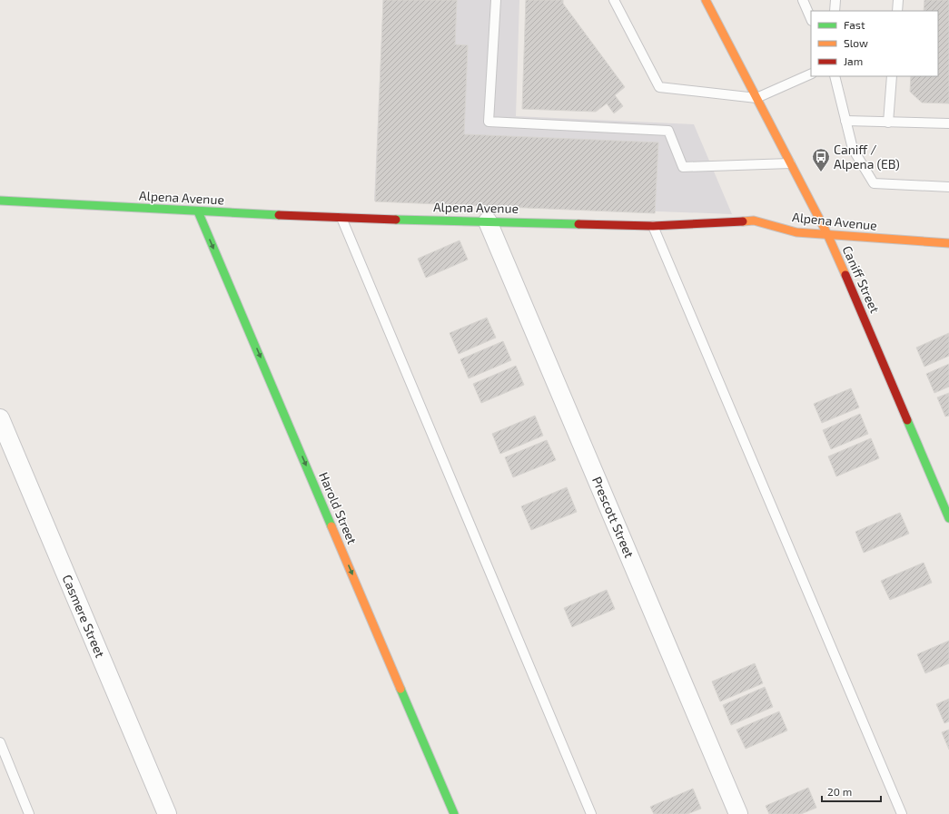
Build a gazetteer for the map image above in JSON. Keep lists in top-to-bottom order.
{
  "streets": {
    "street": [
      "Alpena Avenue",
      "Caniff Street",
      "Harold Street",
      "Prescott Street",
      "Casmere Street"
    ]
  },
  "crossings": [
    ["Alpena Avenue", "Caniff Street"],
    ["Alpena Avenue", "Harold Street"],
    ["Alpena Avenue", "Prescott Street"]
  ],
  "one_way": ["Harold Street"],
  "places": {
    "bus stop": ["Caniff / Alpena (EB)"]
  },
  "legend": ["Fast", "Slow", "Jam"],
  "scale_bar": "20 m"
}
